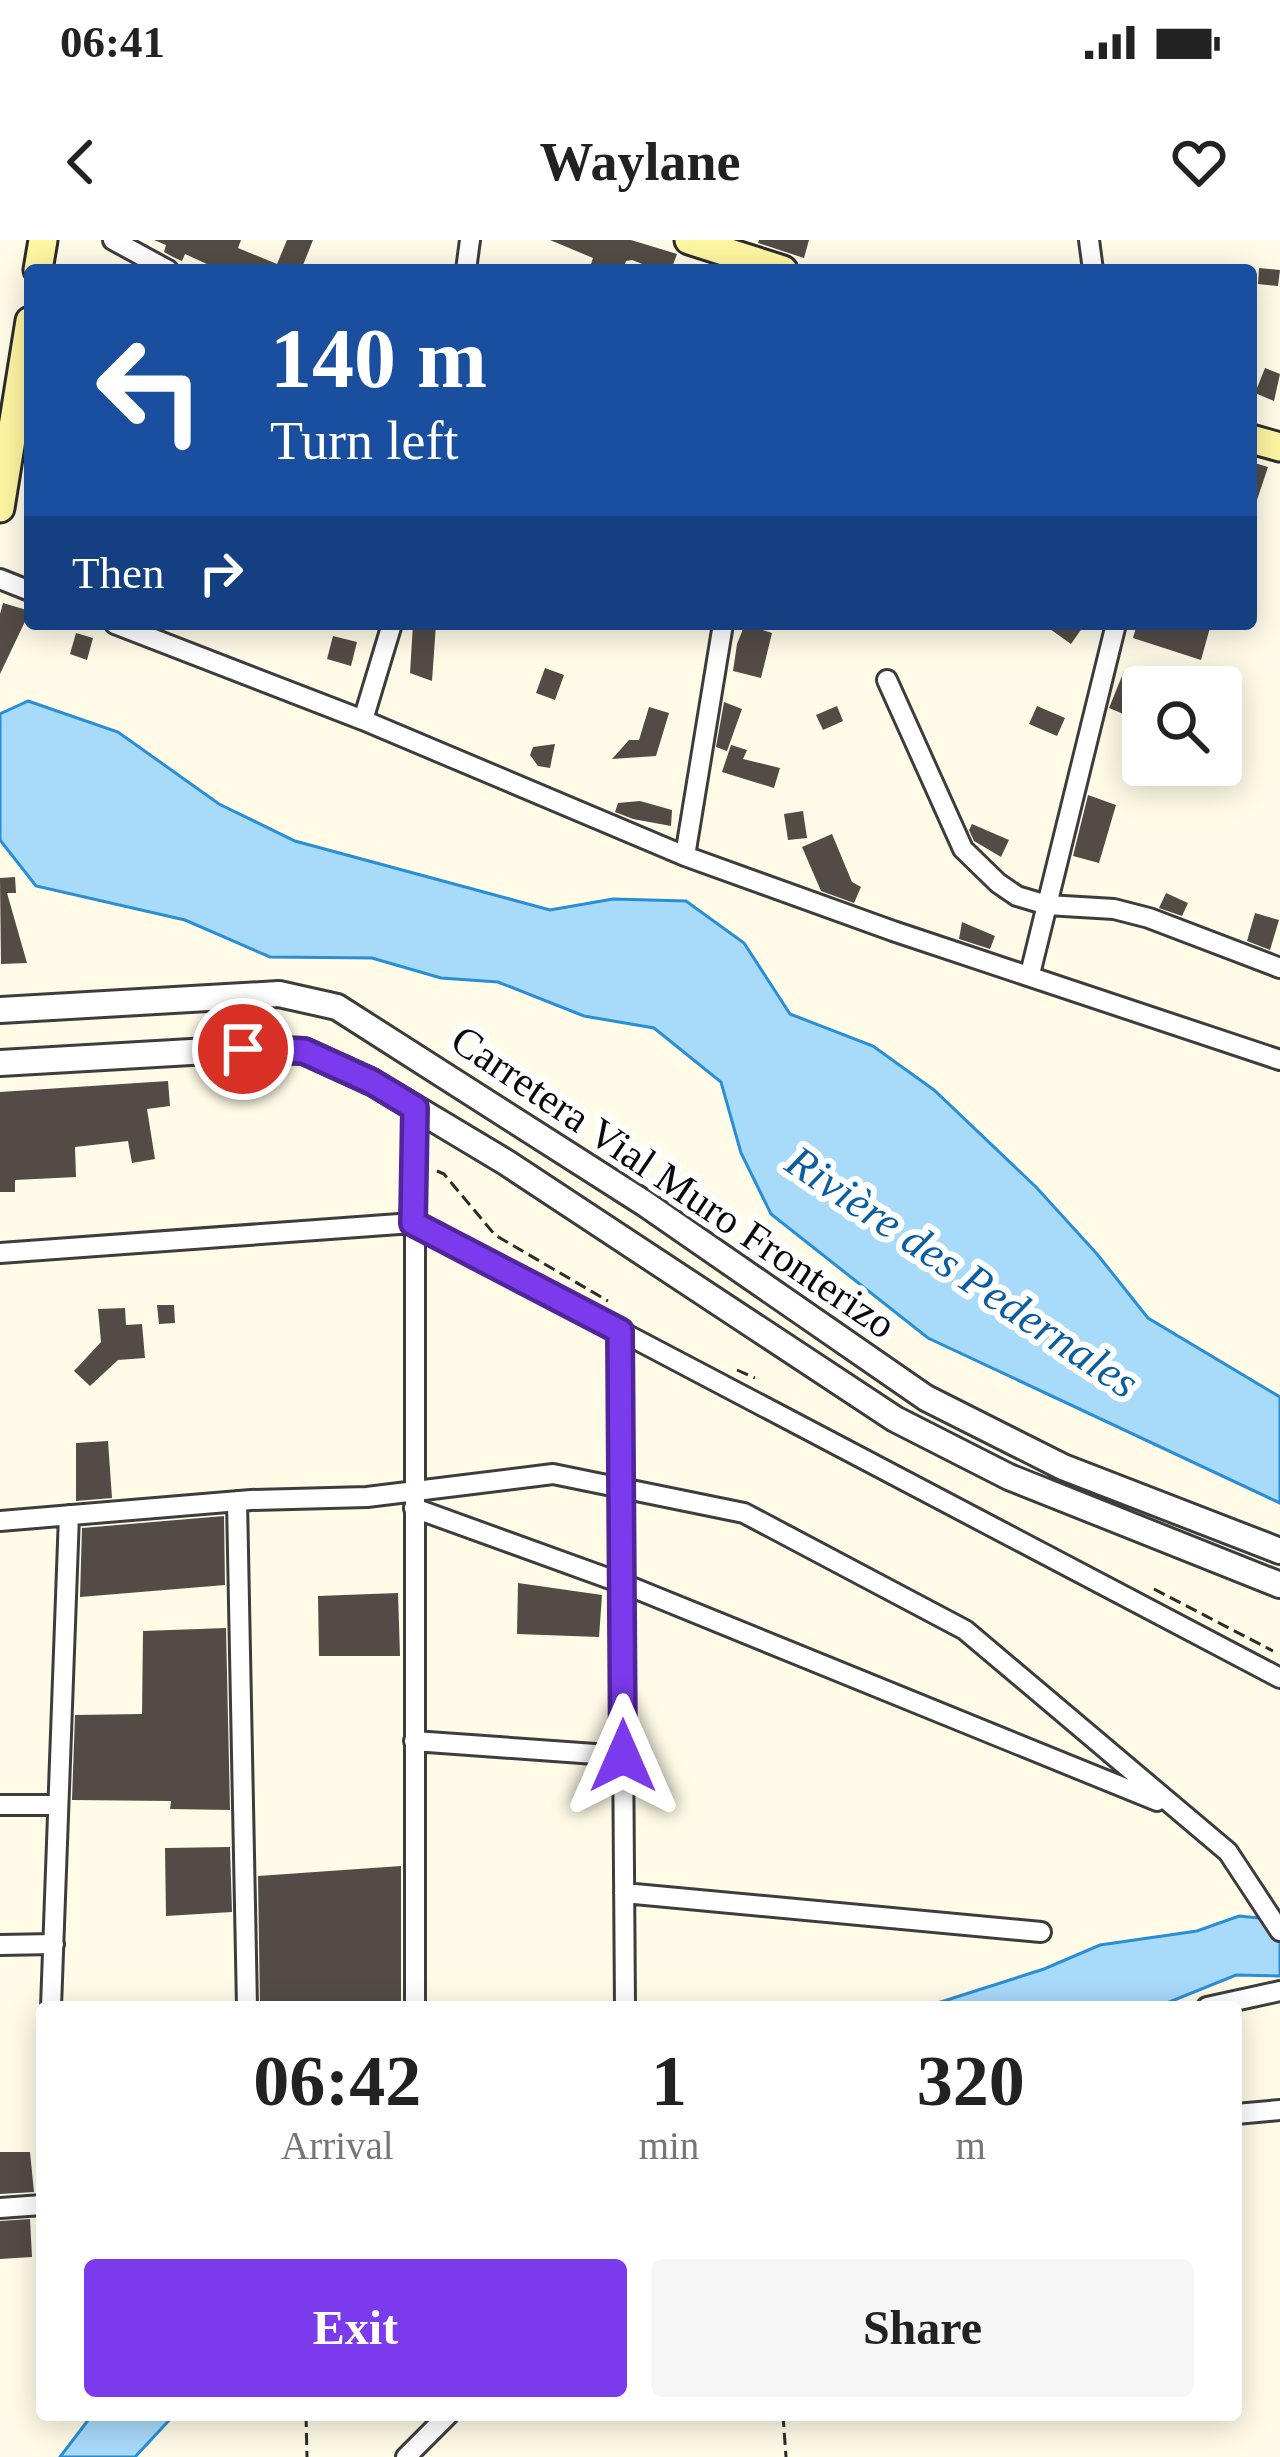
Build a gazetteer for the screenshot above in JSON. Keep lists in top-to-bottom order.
{
  "streets": {
    "street": ["Carretera Vial Muro Fronterizo"]
  },
  "water": ["Rivière des Pedernales"],
  "page": {
    "status": "06:41",
    "header": "Waylane",
    "turn": ["140 m", "Turn left"],
    "then": "Then",
    "eta": [
      "06:42",
      "Arrival",
      "1",
      "min",
      "320",
      "m"
    ],
    "buttons": ["Exit", "Share"]
  }
}
